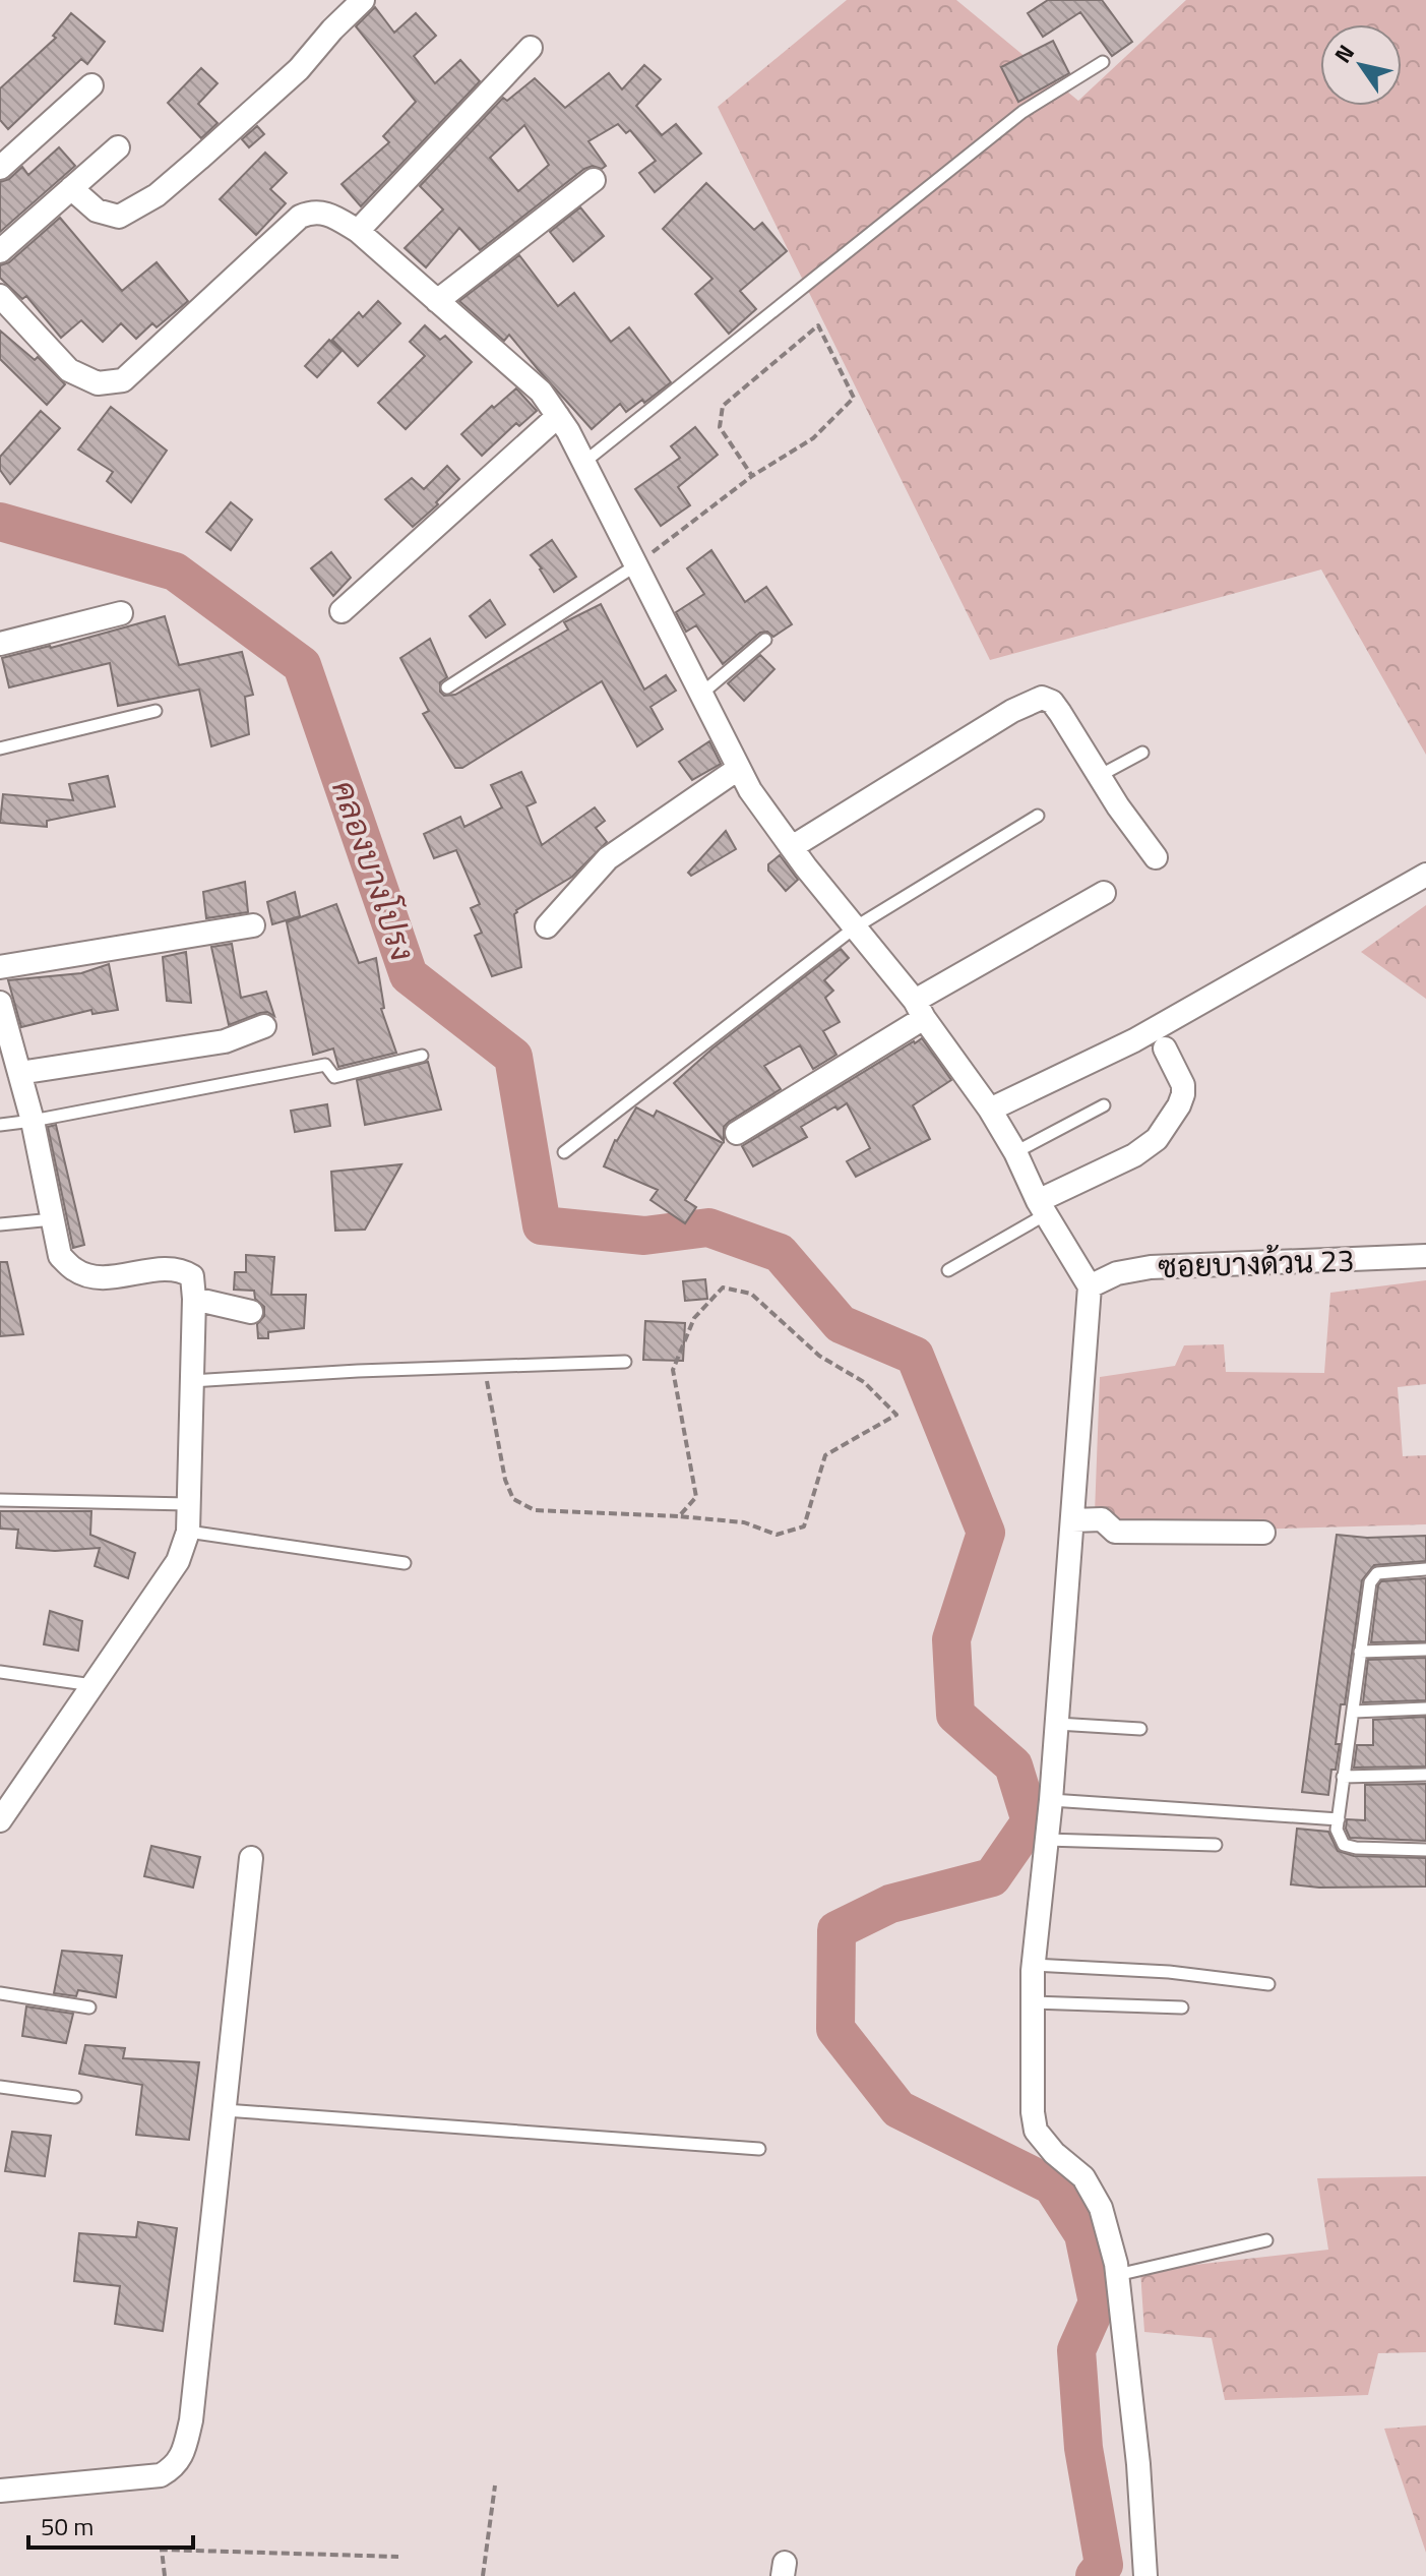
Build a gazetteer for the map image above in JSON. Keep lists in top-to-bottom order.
{
  "streets": {
    "street": ["ซอยบางด้วน 23"]
  },
  "water": ["คลองบางโปรง"],
  "scale_bar": "50 m",
  "north": "top left"
}
